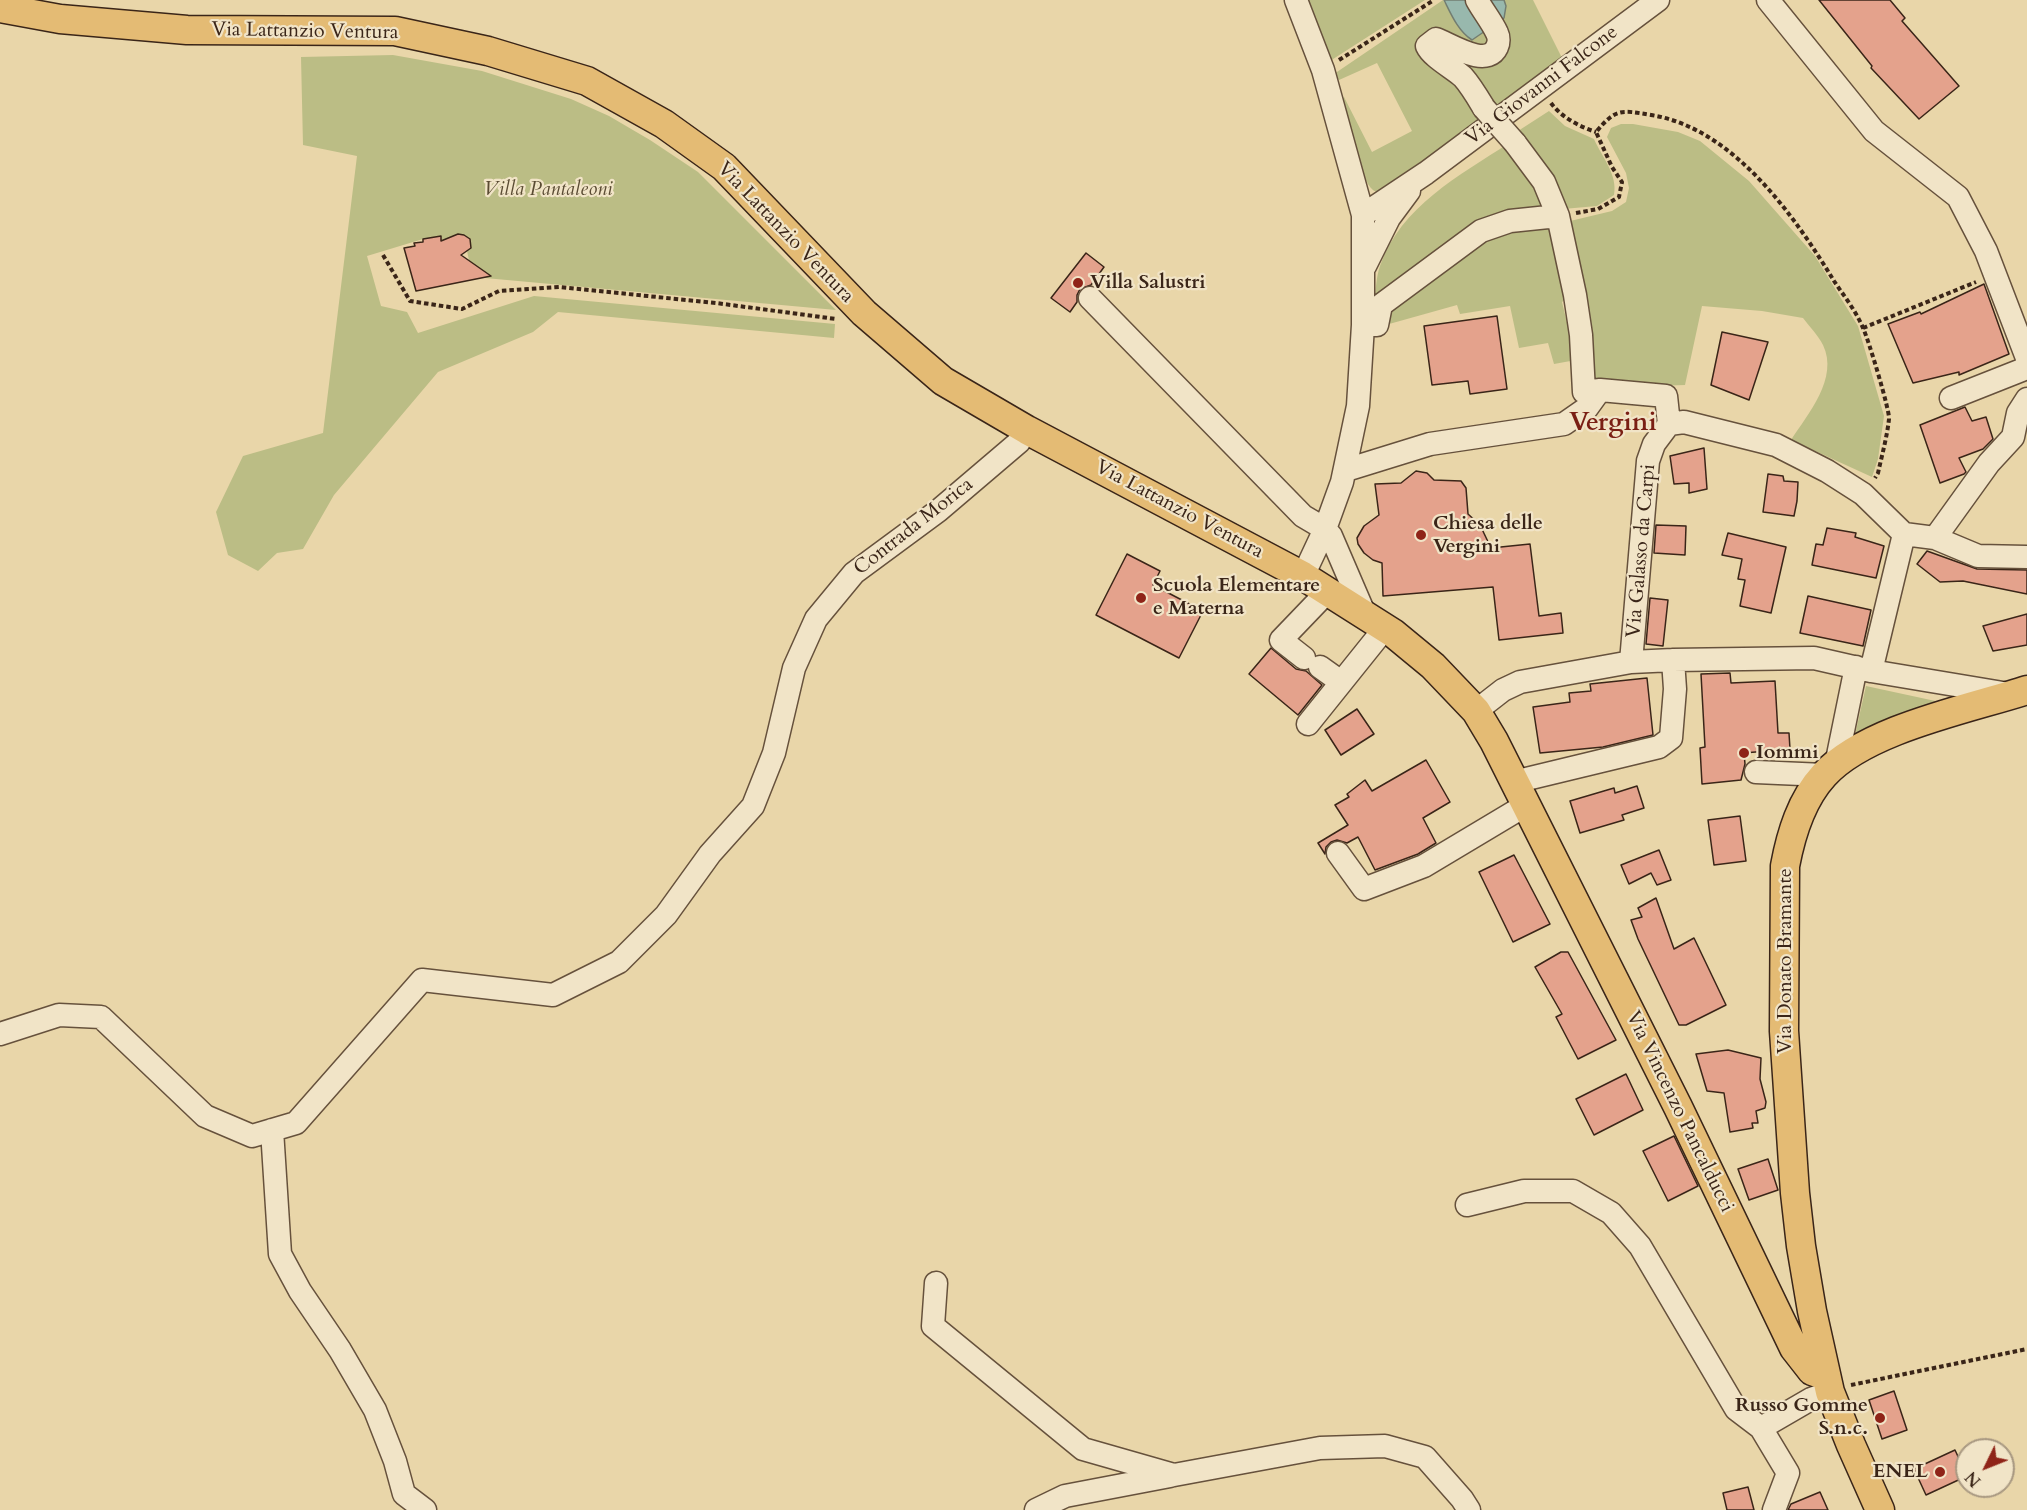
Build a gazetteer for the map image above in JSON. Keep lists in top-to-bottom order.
{
  "streets": {
    "main road": ["Via Lattanzio Ventura", "Via Donato Bramante", "Via Vincenzo Pancalducci"],
    "street": ["Via Giovanni Falcone", "Contrada Morica", "Via Galasso da Carpi"]
  },
  "crossings": [
    ["Via Lattanzio Ventura", "Contrada Morica"],
    ["Via Lattanzio Ventura", "Via Galasso da Carpi"],
    ["Via Lattanzio Ventura", "Via Vincenzo Pancalducci"],
    ["Via Galasso da Carpi", "Via Donato Bramante"],
    ["Via Galasso da Carpi", "Via Vincenzo Pancalducci"],
    ["Via Donato Bramante", "Via Vincenzo Pancalducci"]
  ],
  "districts": ["Vergini"],
  "parks": ["Villa Pantaleoni"],
  "places": [
    "Villa Salustri",
    "Chiesa delle Vergini",
    "Scuola Elementare e Materna",
    "Iommi",
    "Russo Gomme S.n.c.",
    "ENEL"
  ],
  "north": "bottom left"
}
